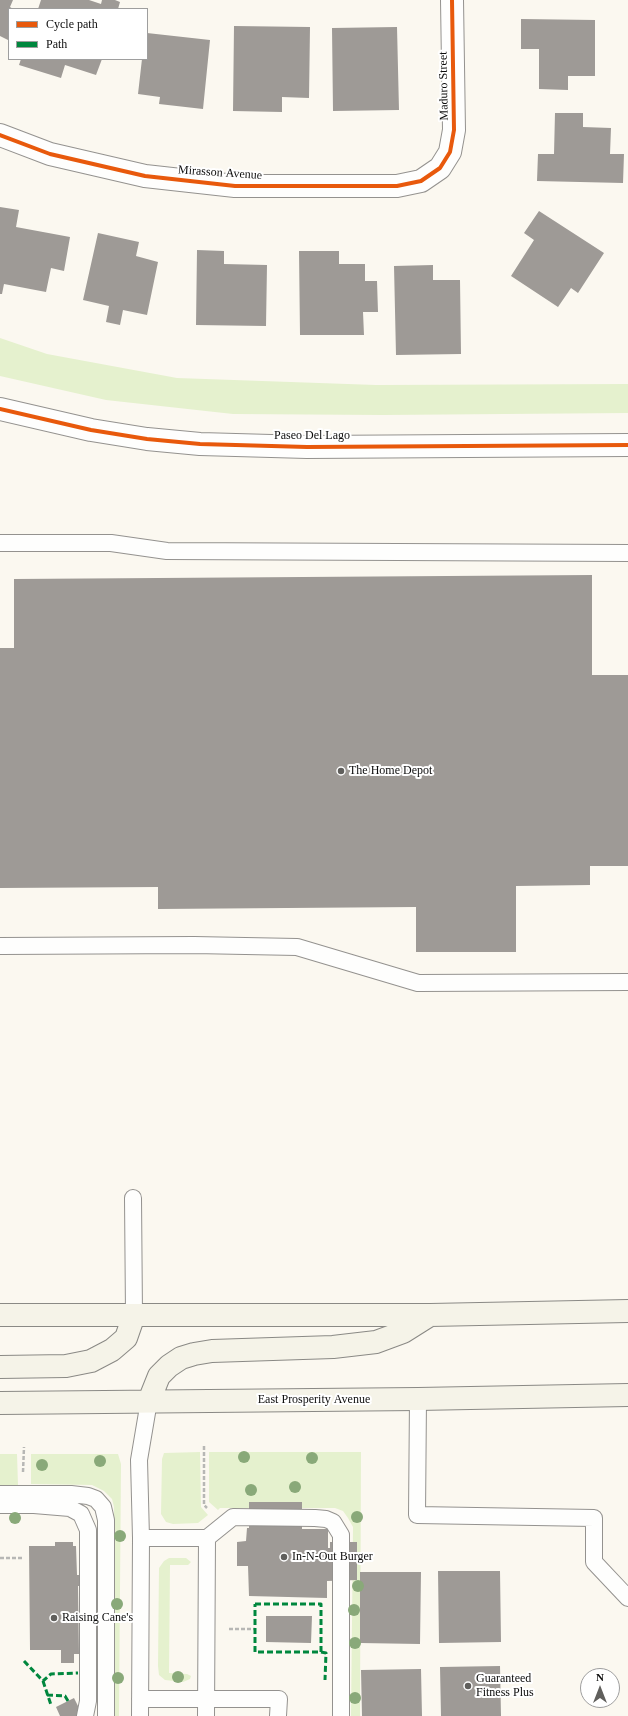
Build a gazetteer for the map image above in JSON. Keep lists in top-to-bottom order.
{
  "streets": {
    "main road": ["East Prosperity Avenue"],
    "street": ["Maduro Street", "Mirasson Avenue", "Paseo Del Lago"]
  },
  "crossings": [
    ["Maduro Street", "Mirasson Avenue"]
  ],
  "places": [
    "The Home Depot",
    "In-N-Out Burger",
    "Raising Cane's",
    "Guaranteed Fitness Plus"
  ],
  "legend": ["Cycle path", "Path"],
  "north": "top"
}
